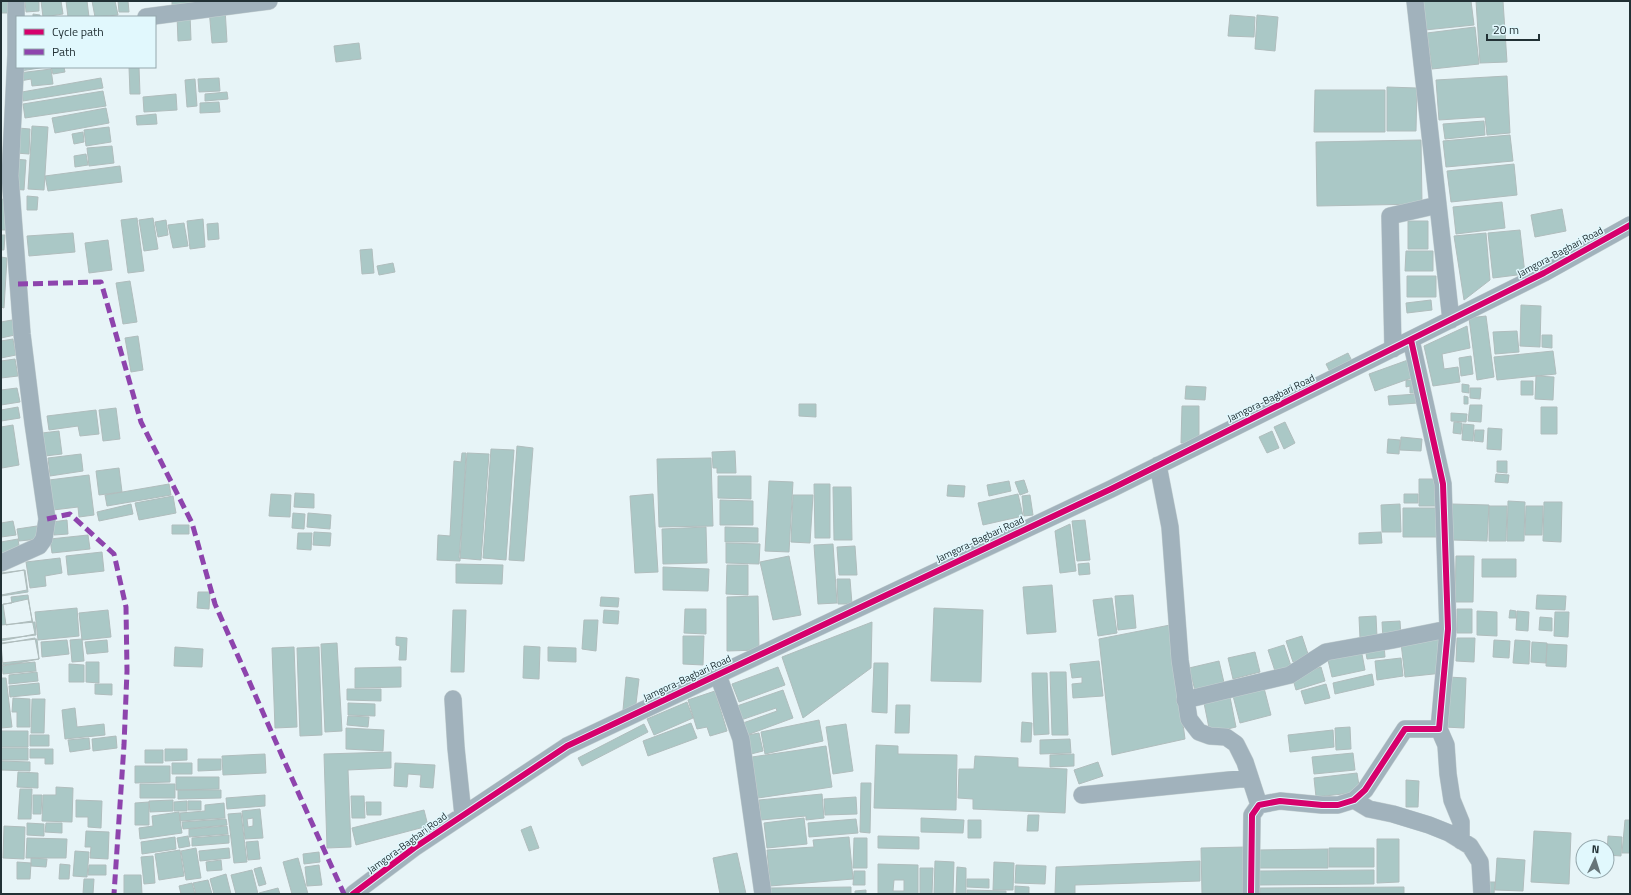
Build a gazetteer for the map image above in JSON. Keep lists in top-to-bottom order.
{
  "streets": {
    "street": ["Jamgora-Bagbari Road"]
  },
  "legend": ["Cycle path", "Path"],
  "scale_bar": "20 m",
  "north": "top"
}
